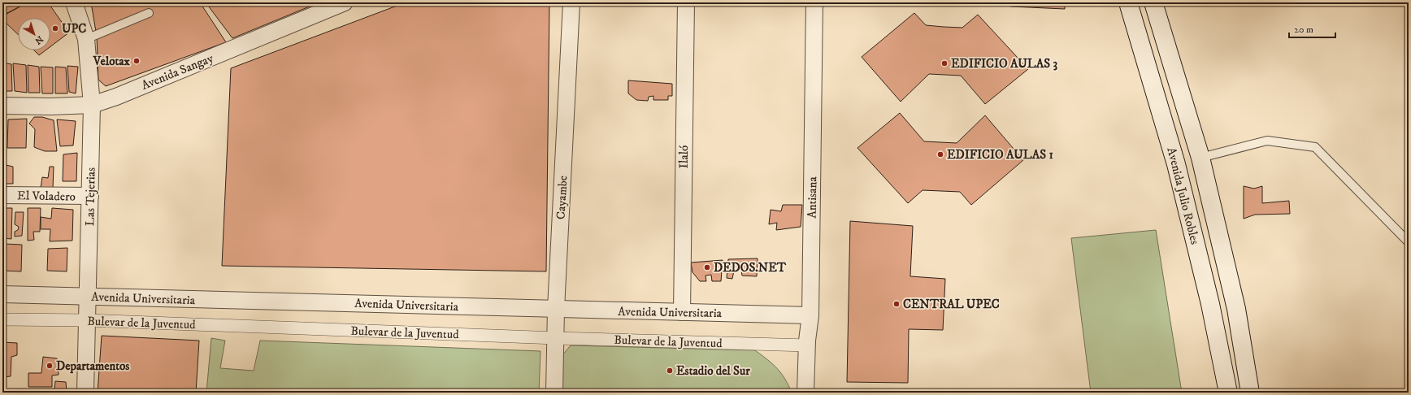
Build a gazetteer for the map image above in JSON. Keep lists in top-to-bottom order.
{
  "streets": {
    "main road": ["Avenida Julio Robles"],
    "street": [
      "Avenida Sangay",
      "Ilaló",
      "El Voladero",
      "Las Tejerias",
      "Cayambe",
      "Antisana",
      "Avenida Universitaria",
      "Bulevar de la Juventud"
    ]
  },
  "crossings": [
    ["Avenida Sangay", "Las Tejerias"],
    ["Ilaló", "Avenida Universitaria"],
    ["El Voladero", "Las Tejerias"],
    ["Las Tejerias", "Avenida Universitaria"],
    ["Las Tejerias", "Bulevar de la Juventud"],
    ["Cayambe", "Avenida Universitaria"],
    ["Cayambe", "Bulevar de la Juventud"],
    ["Antisana", "Avenida Universitaria"],
    ["Antisana", "Bulevar de la Juventud"]
  ],
  "places": [
    "UPC",
    "Velotax",
    "EDIFICIO AULAS 3",
    "EDIFICIO AULAS 1",
    "DEDOS.NET",
    "CENTRAL UPEC",
    "Departamentos",
    "Estadio del Sur"
  ],
  "scale_bar": "20 m",
  "north": "bottom right"
}
